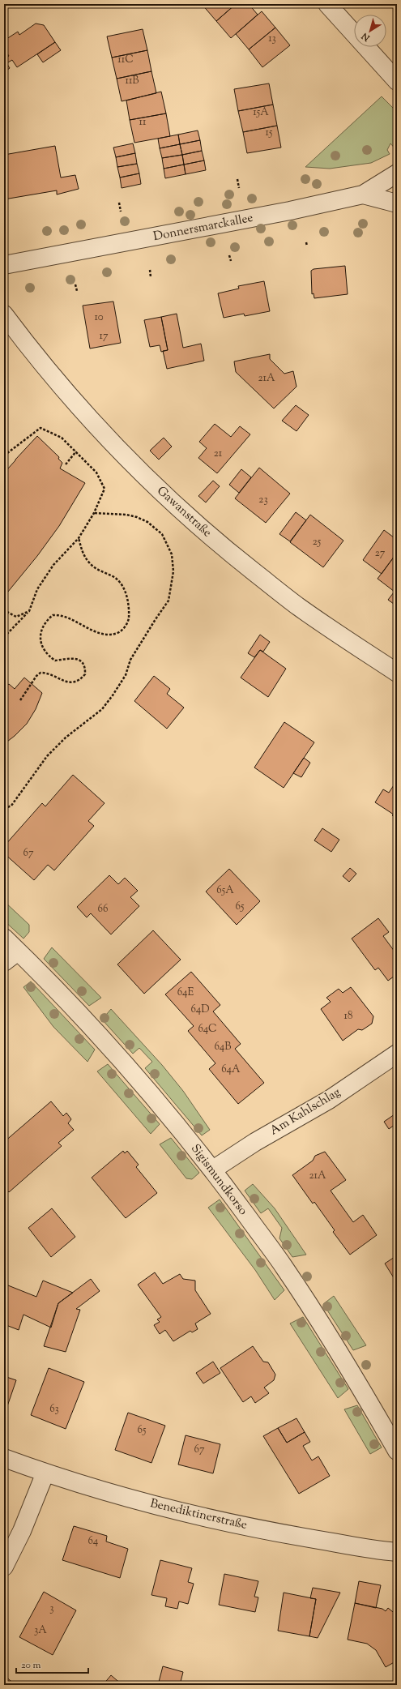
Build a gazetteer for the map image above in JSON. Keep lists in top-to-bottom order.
{
  "streets": {
    "street": [
      "Donnersmarckallee",
      "Gawanstraße",
      "Am Kahlschlag",
      "Sigismundkorso",
      "Benediktinerstraße"
    ]
  },
  "crossings": [
    ["Am Kahlschlag", "Sigismundkorso"]
  ],
  "house_numbers": [
    "13",
    "11C",
    "11B",
    "15A",
    "11",
    "15",
    "10",
    "17",
    "21A",
    "21",
    "23",
    "25",
    "27",
    "67",
    "65A",
    "65",
    "66",
    "64E",
    "64D",
    "18",
    "64C",
    "64B",
    "64A",
    "21A",
    "63",
    "65",
    "67",
    "64",
    "3",
    "3A"
  ],
  "scale_bar": "20 m",
  "north": "bottom left"
}
